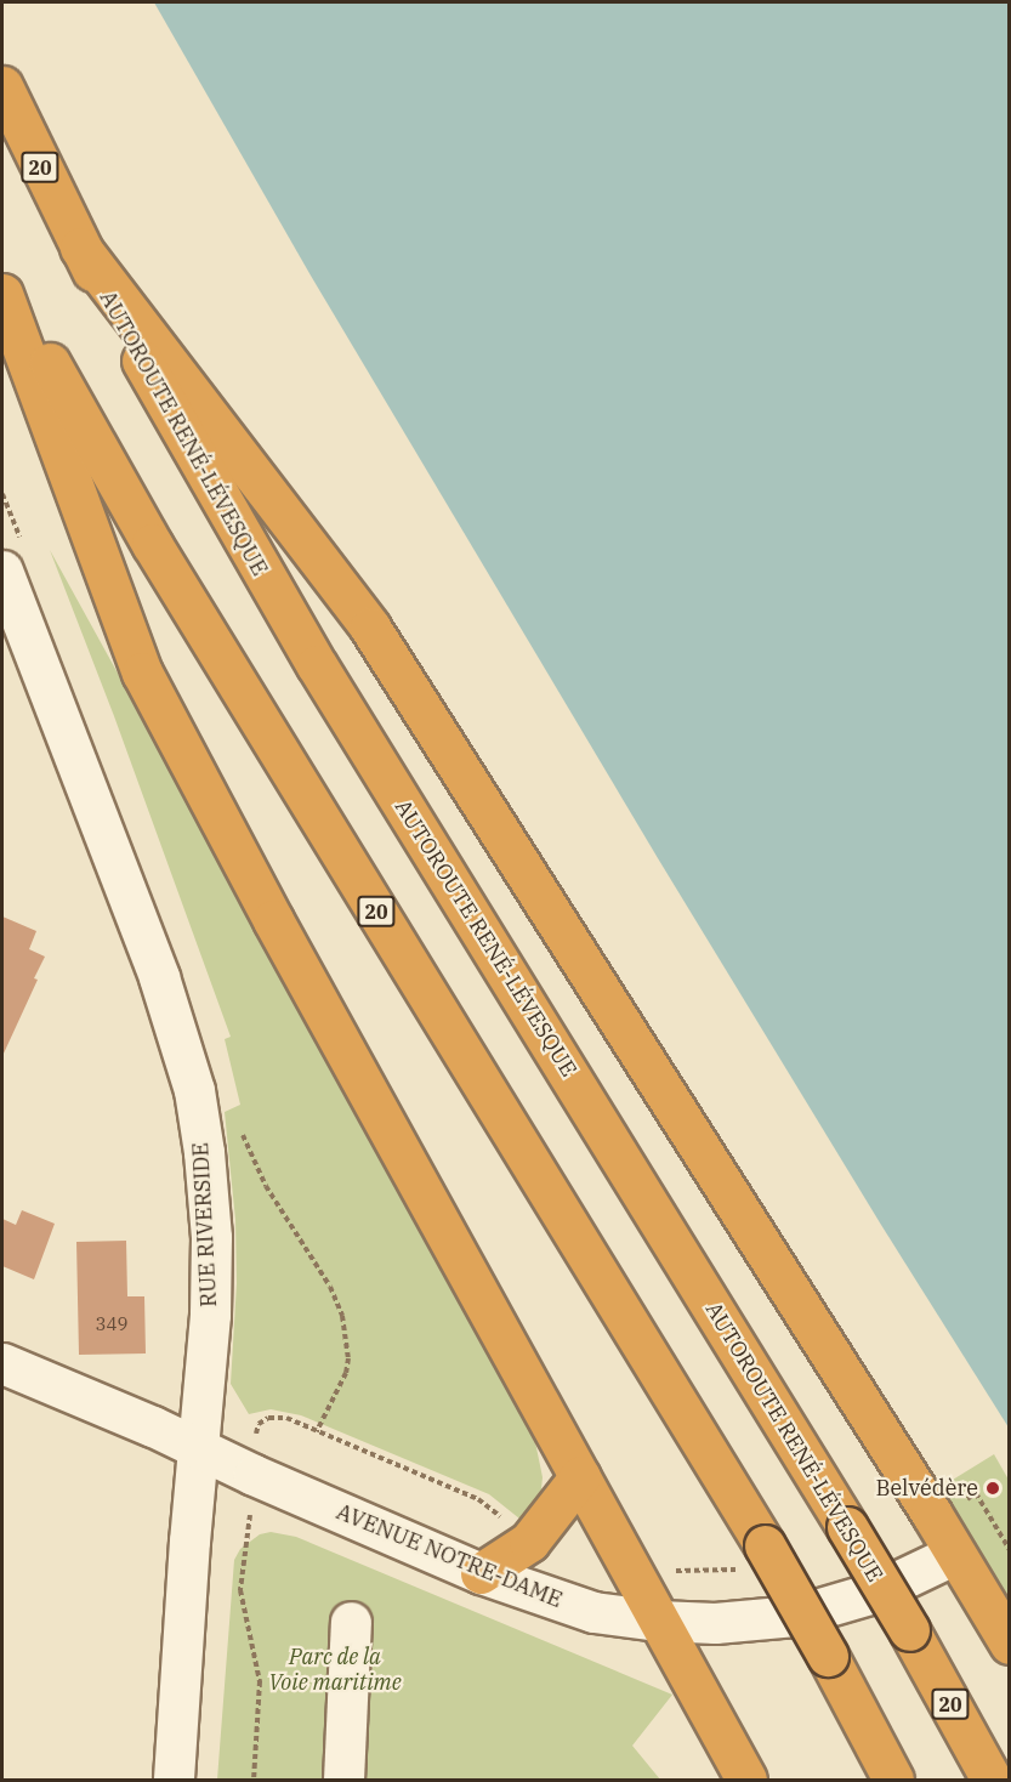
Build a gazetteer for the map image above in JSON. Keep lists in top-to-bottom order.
{
  "streets": {
    "highway": ["20", "AUTOROUTE RENÉ-LÉVESQUE"],
    "street": ["RUE RIVERSIDE", "AVENUE NOTRE-DAME"]
  },
  "crossings": [
    ["RUE RIVERSIDE", "AVENUE NOTRE-DAME"]
  ],
  "parks": ["Parc de la Voie maritime"],
  "places": ["Belvédère"],
  "house_numbers": ["349"]
}
